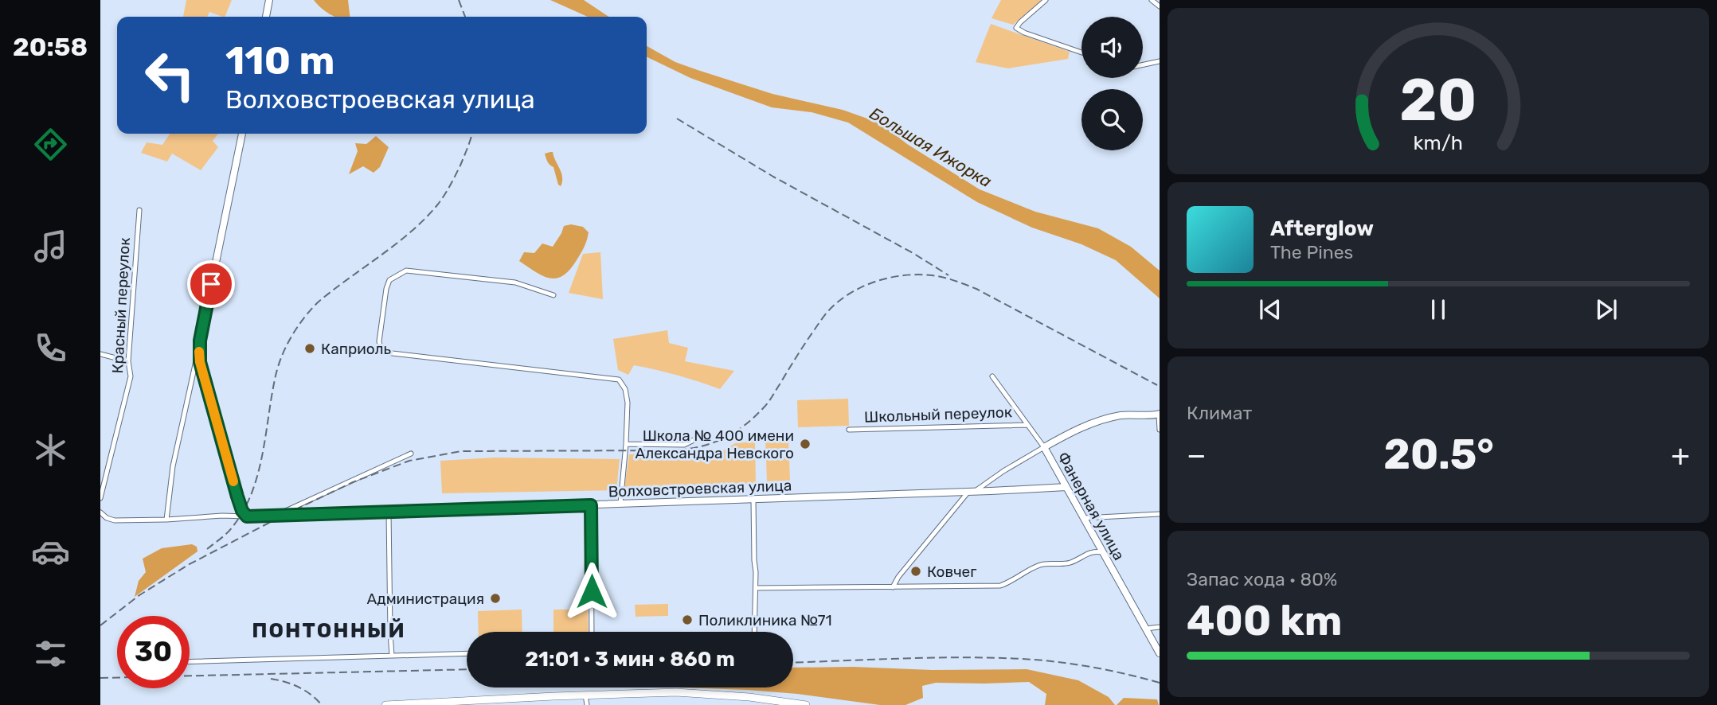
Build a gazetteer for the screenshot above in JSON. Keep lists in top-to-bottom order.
{
  "streets": {
    "street": [
      "Красный переулок",
      "Школьный переулок",
      "Волховстроевская улица",
      "Фанерная улица"
    ]
  },
  "crossings": [
    ["Школьный переулок", "Фанерная улица"],
    ["Волховстроевская улица", "Фанерная улица"]
  ],
  "districts": ["ПОНТОННЫЙ"],
  "water": ["Большая Ижорка"],
  "places": [
    "Каприоль",
    "Школа № 400 имени Александра Невского",
    "Ковчег",
    "Администрация",
    "Поликлиника №71"
  ],
  "page": {
    "tabs": "20:58",
    "turn": ["110 m", "Волховстроевская улица"],
    "song": ["Afterglow", "The Pines"],
    "tile": [
      "Климат",
      ["Запас хода · 80%", "400 km"]
    ],
    "heat": ["−", "20.5°", "+"],
    "limit": "30",
    "trip": "21:01 · 3 мин · 860 m",
    "gauge": ["20", "km/h"]
  }
}
